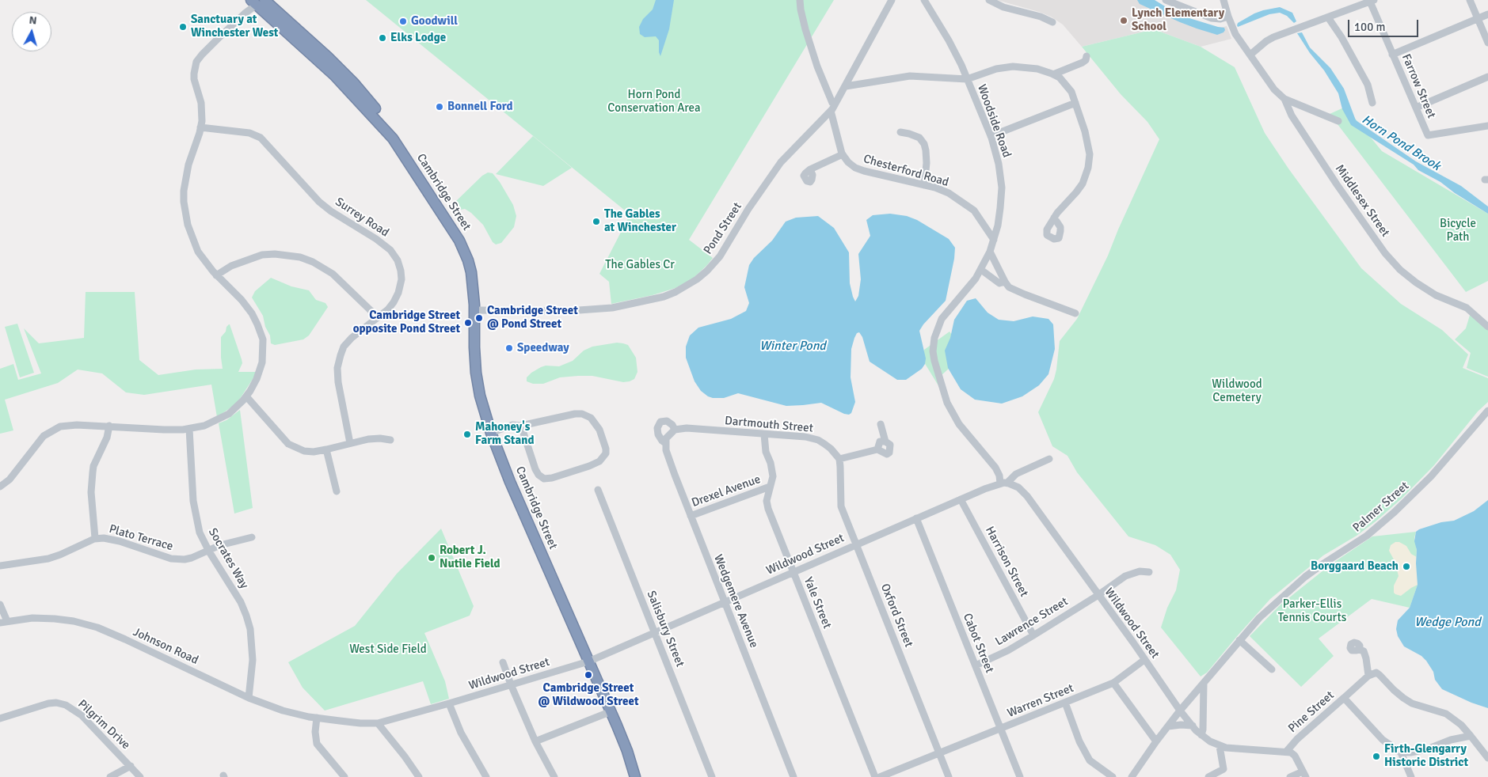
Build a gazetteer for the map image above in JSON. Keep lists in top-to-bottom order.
{
  "streets": {
    "highway": ["Cambridge Street"],
    "street": [
      "Farrow Street",
      "Woodside Road",
      "Chesterford Road",
      "Middlesex Street",
      "Surrey Road",
      "Pond Street",
      "Dartmouth Street",
      "Drexel Avenue",
      "Palmer Street",
      "Plato Terrace",
      "Wildwood Street",
      "Socrates Way",
      "Harrison Street",
      "Wedgemere Avenue",
      "Yale Street",
      "Oxford Street",
      "Lawrence Street",
      "Salisbury Street",
      "Cabot Street",
      "Johnson Road",
      "Warren Street",
      "Pine Street",
      "Pilgrim Drive"
    ]
  },
  "crossings": [
    ["Woodside Road", "Chesterford Road"],
    ["Woodside Road", "Wildwood Street"],
    ["Chesterford Road", "Pond Street"],
    ["Cambridge Street", "Pond Street"],
    ["Cambridge Street", "Wildwood Street"],
    ["Dartmouth Street", "Wedgemere Avenue"],
    ["Dartmouth Street", "Yale Street"],
    ["Dartmouth Street", "Oxford Street"],
    ["Drexel Avenue", "Wedgemere Avenue"],
    ["Drexel Avenue", "Yale Street"],
    ["Palmer Street", "Wildwood Street"],
    ["Plato Terrace", "Socrates Way"],
    ["Wildwood Street", "Harrison Street"],
    ["Wildwood Street", "Wedgemere Avenue"],
    ["Wildwood Street", "Yale Street"],
    ["Wildwood Street", "Oxford Street"],
    ["Wildwood Street", "Lawrence Street"],
    ["Wildwood Street", "Salisbury Street"],
    ["Wildwood Street", "Cabot Street"],
    ["Wildwood Street", "Johnson Road"],
    ["Wildwood Street", "Warren Street"],
    ["Wildwood Street", "Pine Street"],
    ["Socrates Way", "Johnson Road"],
    ["Harrison Street", "Lawrence Street"],
    ["Oxford Street", "Warren Street"],
    ["Lawrence Street", "Cabot Street"],
    ["Cabot Street", "Warren Street"]
  ],
  "water": ["Horn Pond Brook", "Winter Pond", "Wedge Pond"],
  "parks": [
    "Horn Pond Conservation Area",
    "Bicycle Path",
    "The Gables Cr",
    "Wildwood Cemetery",
    "Parker-Ellis Tennis Courts",
    "West Side Field"
  ],
  "places": [
    "Lynch Elementary School",
    "Goodwill",
    "Sanctuary at Winchester West",
    "Elks Lodge",
    "Bonnell Ford",
    "The Gables at Winchester",
    "Cambridge Street @ Pond Street",
    "Cambridge Street opposite Pond Street",
    "Speedway",
    "Mahoney's Farm Stand",
    "Robert J. Nutile Field",
    "Borggaard Beach",
    "Cambridge Street @ Wildwood Street",
    "Firth-Glengarry Historic District"
  ],
  "scale_bar": "100 m",
  "north": "top"
}
